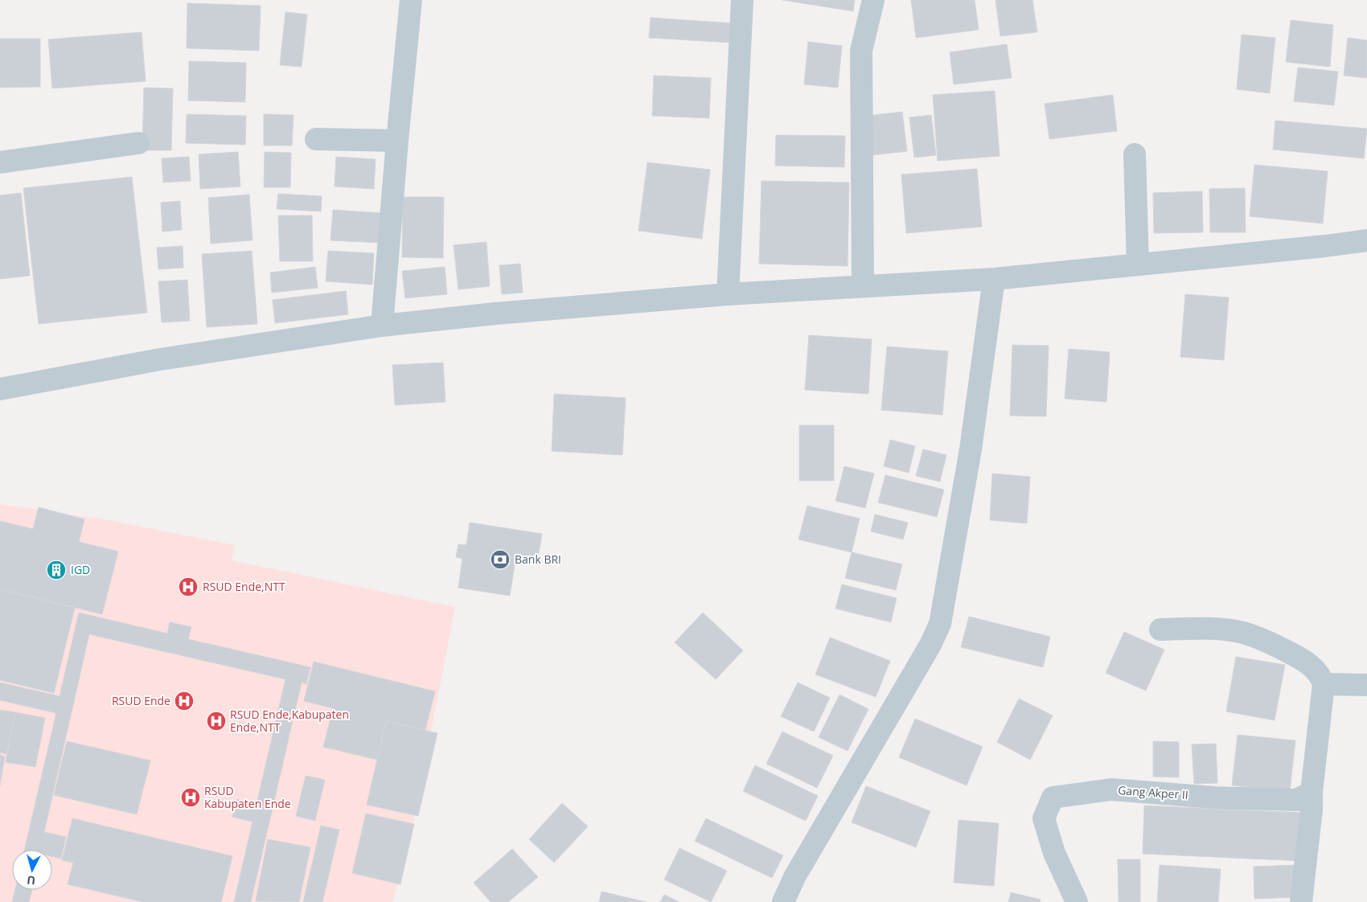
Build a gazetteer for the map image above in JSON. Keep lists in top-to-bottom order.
{
  "streets": {
    "street": ["Gang Akper II"]
  },
  "places": {
    "bank": ["Bank BRI"],
    "building": ["IGD"],
    "hospital": [
      "RSUD Ende,NTT",
      "RSUD Ende",
      "RSUD Ende,Kabupaten Ende,NTT",
      "RSUD Kabupaten Ende"
    ]
  },
  "north": "bottom"
}
